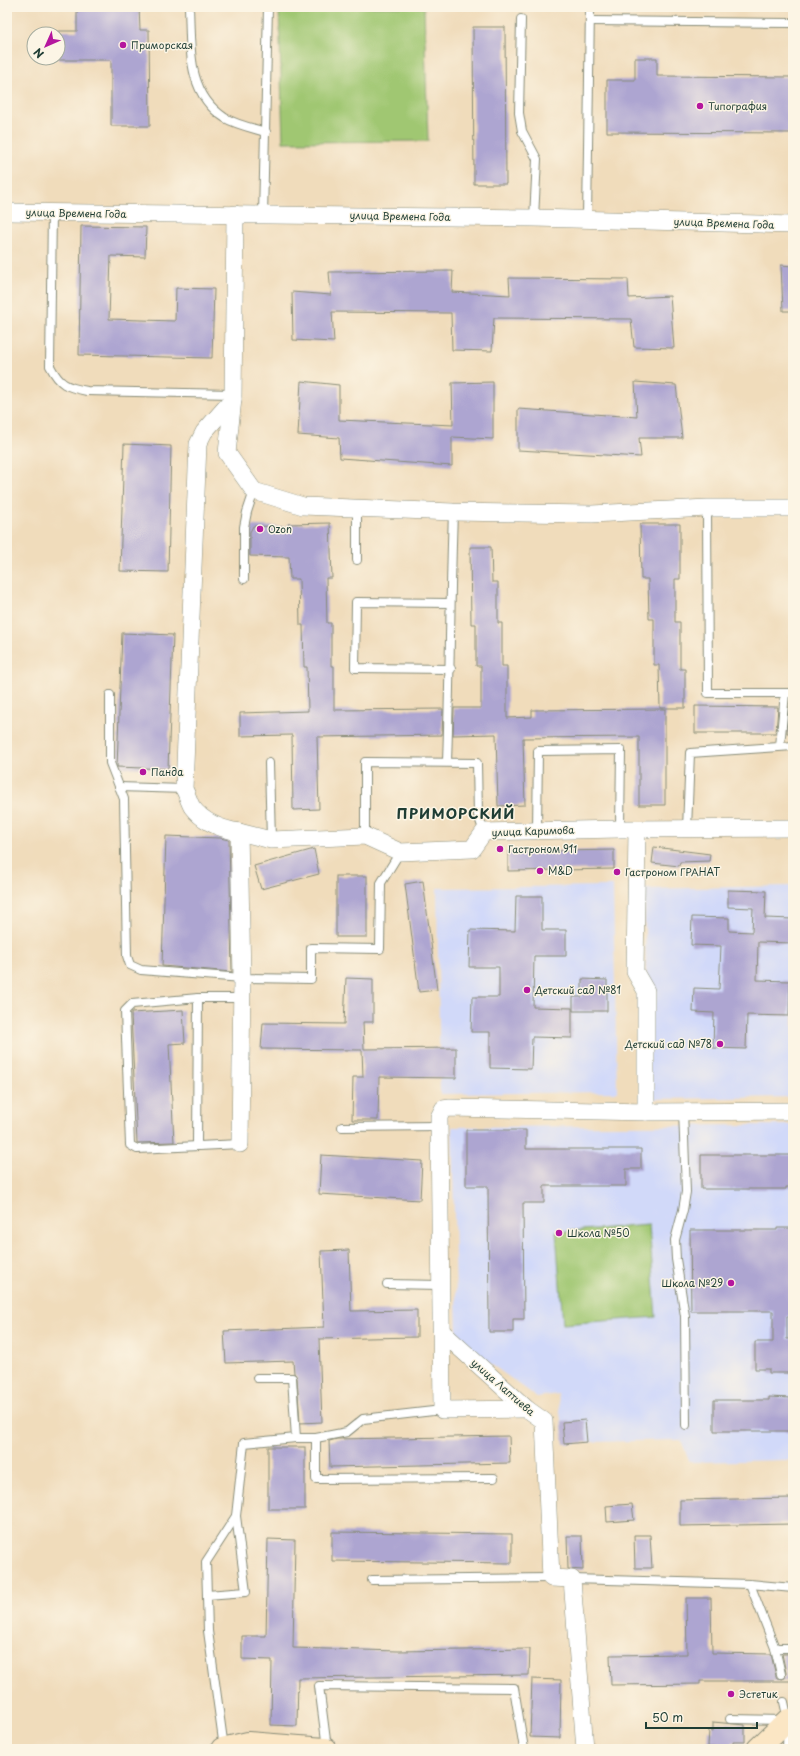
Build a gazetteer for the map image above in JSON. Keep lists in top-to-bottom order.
{
  "streets": {
    "street": ["улица Времена Года", "улица Каримова", "улица Лаптиева"]
  },
  "districts": ["ПРИМОРСКИЙ"],
  "places": [
    "Приморская",
    "Типография",
    "Ozon",
    "Панда",
    "Гастроном 911",
    "M&D",
    "Гастроном ГРАНАТ",
    "Детский сад №81",
    "Детский сад №78",
    "Школа №50",
    "Школа №29",
    "Эстетик"
  ],
  "scale_bar": "50 m",
  "north": "bottom left"
}
